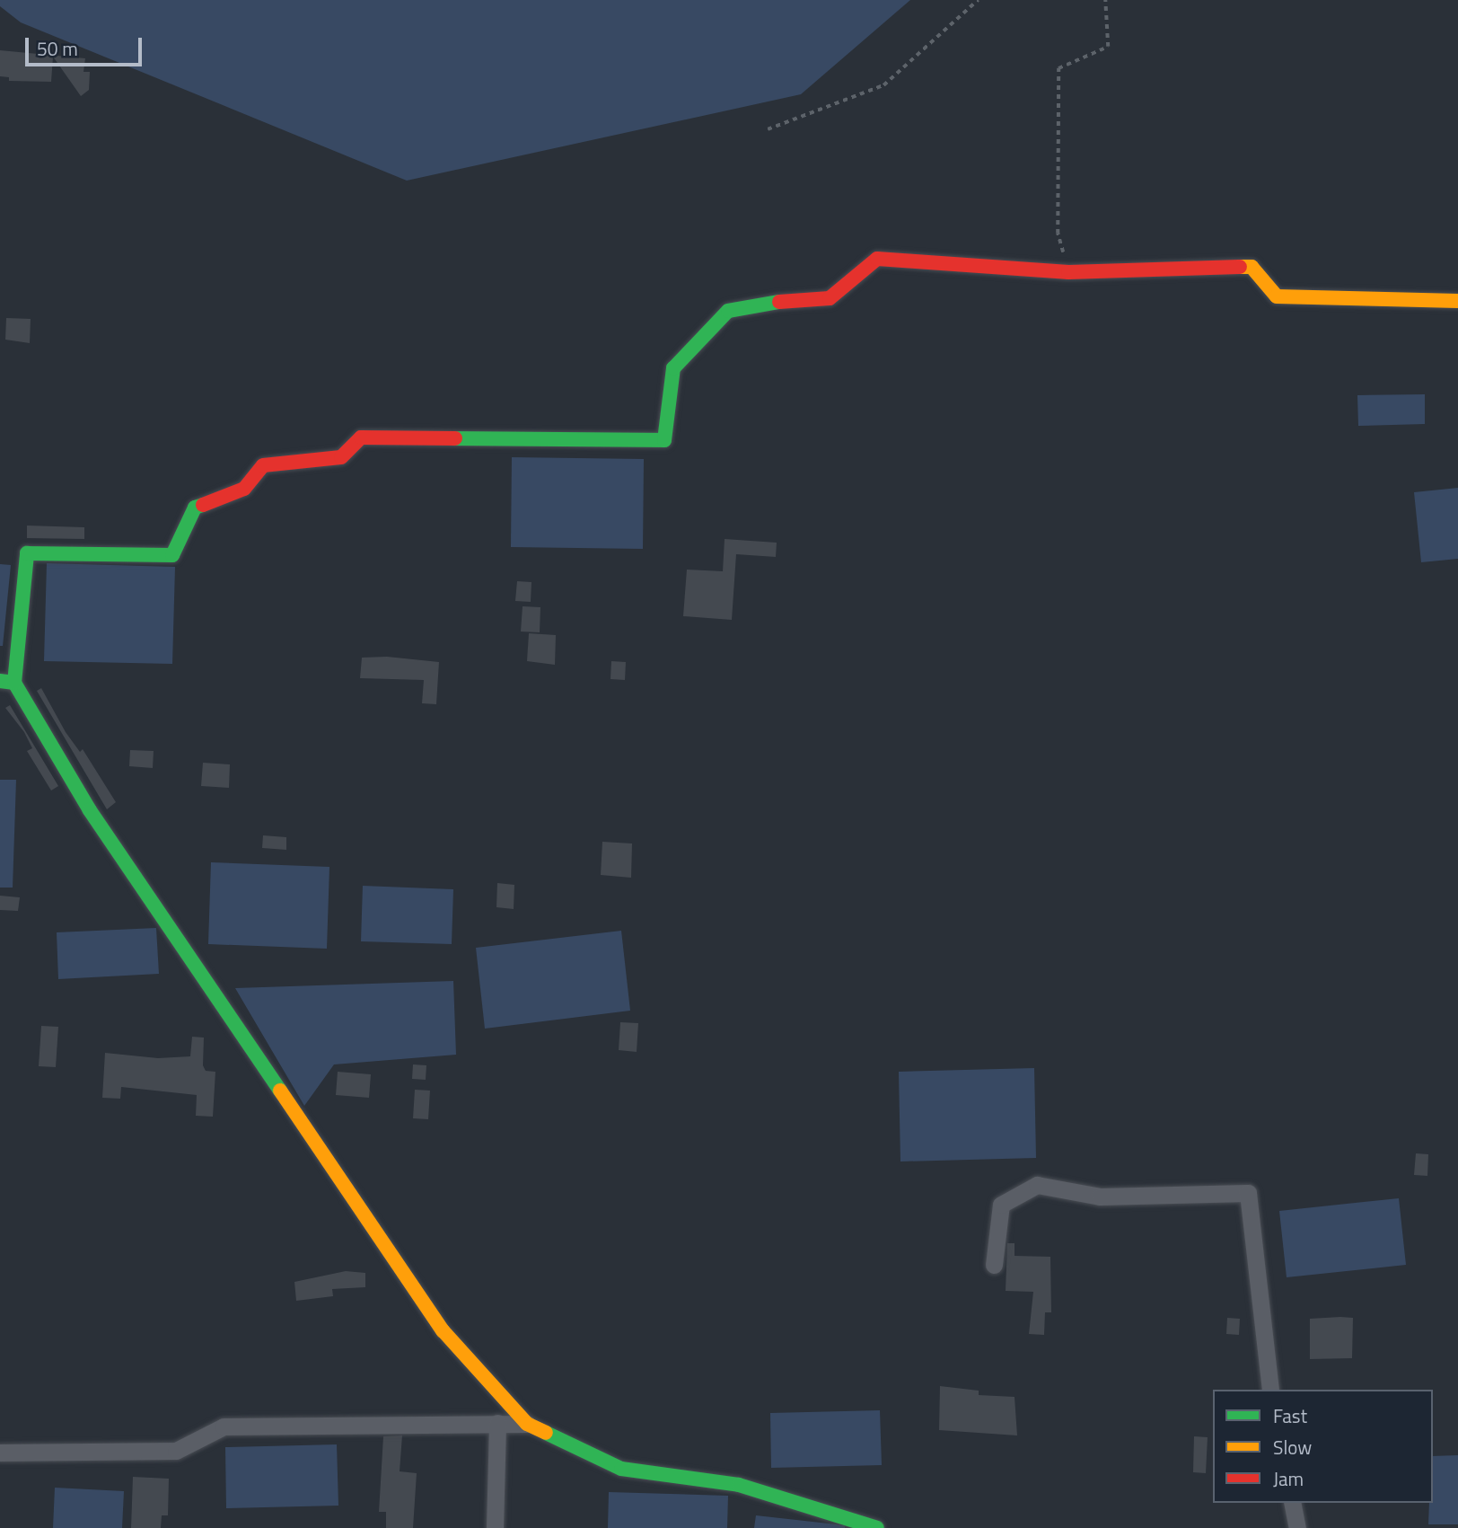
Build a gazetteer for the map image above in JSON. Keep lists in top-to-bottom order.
{
  "legend": ["Fast", "Slow", "Jam"],
  "scale_bar": "50 m"
}
